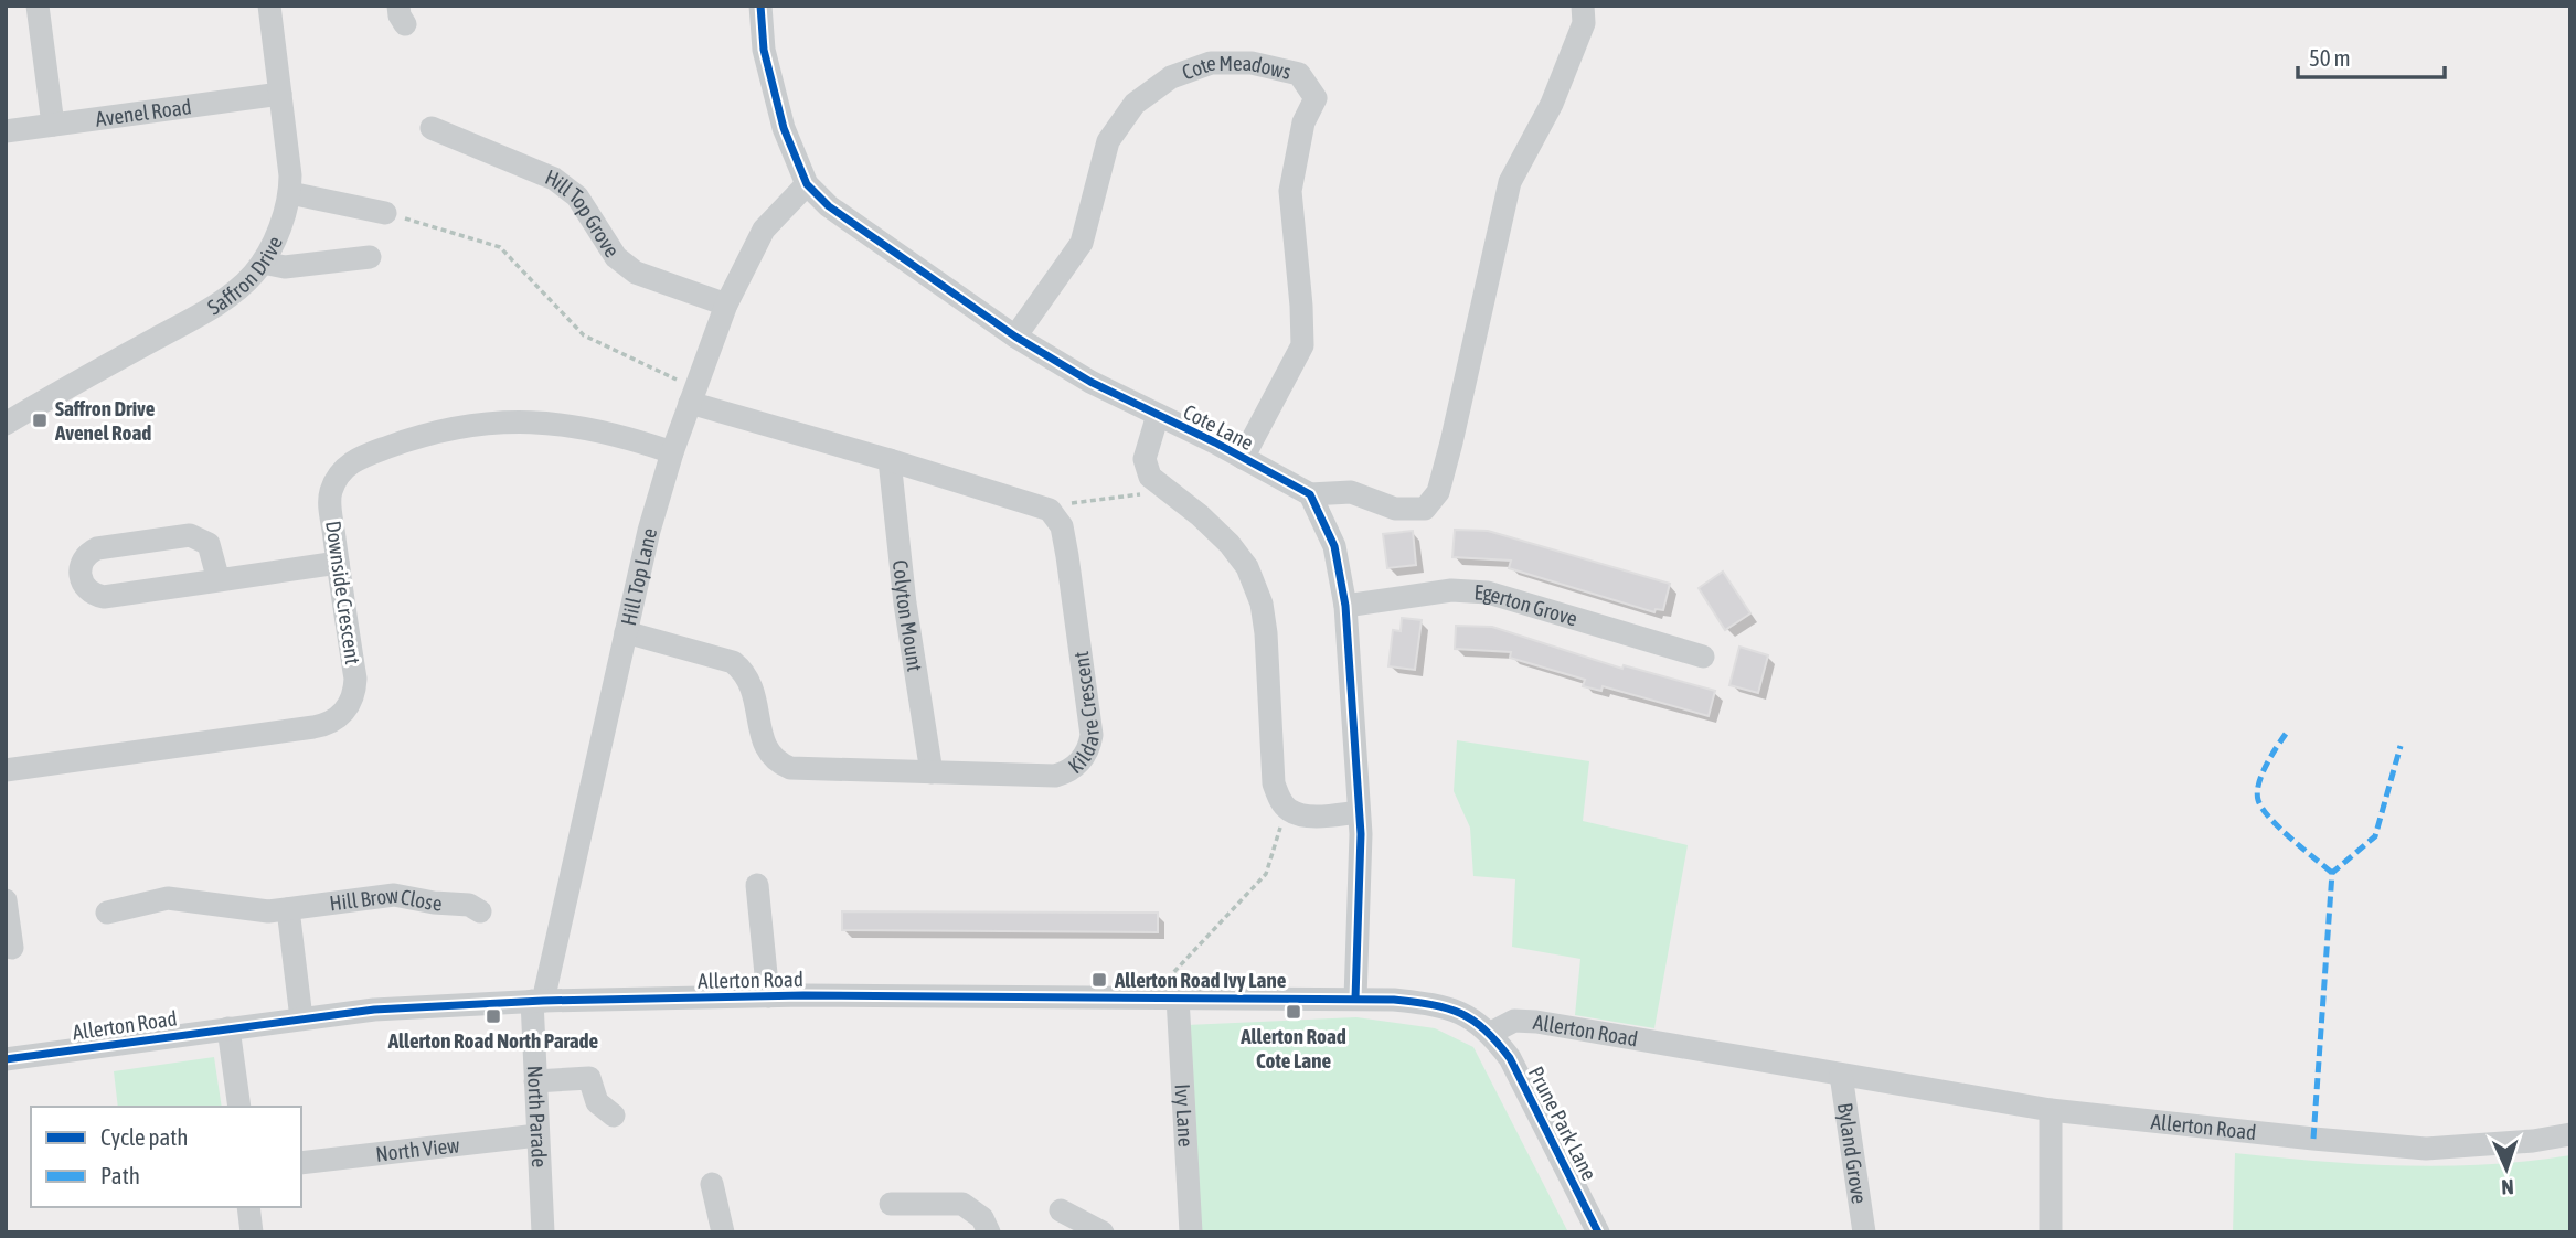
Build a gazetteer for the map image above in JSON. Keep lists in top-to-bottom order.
{
  "streets": {
    "street": [
      "Cote Meadows",
      "Avenel Road",
      "Hill Top Grove",
      "Saffron Drive",
      "Cote Lane",
      "Hill Top Lane",
      "Downside Crescent",
      "Egerton Grove",
      "Colyton Mount",
      "Kildare Crescent",
      "Hill Brow Close",
      "Allerton Road",
      "Ivy Lane",
      "North Parade",
      "Prune Park Lane",
      "North View",
      "Byland Grove"
    ]
  },
  "crossings": [
    ["Cote Meadows", "Cote Lane"],
    ["Avenel Road", "Saffron Drive"],
    ["Hill Top Grove", "Hill Top Lane"],
    ["Cote Lane", "Hill Top Lane"],
    ["Hill Top Lane", "Downside Crescent"],
    ["Hill Top Lane", "Kildare Crescent"],
    ["Hill Top Lane", "Allerton Road"],
    ["Hill Top Lane", "North Parade"],
    ["Colyton Mount", "Kildare Crescent"],
    ["Allerton Road", "Ivy Lane"],
    ["Allerton Road", "North Parade"],
    ["Allerton Road", "Prune Park Lane"],
    ["Allerton Road", "Byland Grove"],
    ["North Parade", "North View"]
  ],
  "places": {
    "transit": [
      "Saffron Drive Avenel Road",
      "Allerton Road Ivy Lane",
      "Allerton Road Cote Lane",
      "Allerton Road North Parade"
    ]
  },
  "legend": ["Cycle path", "Path"],
  "scale_bar": "50 m",
  "north": "bottom"
}
